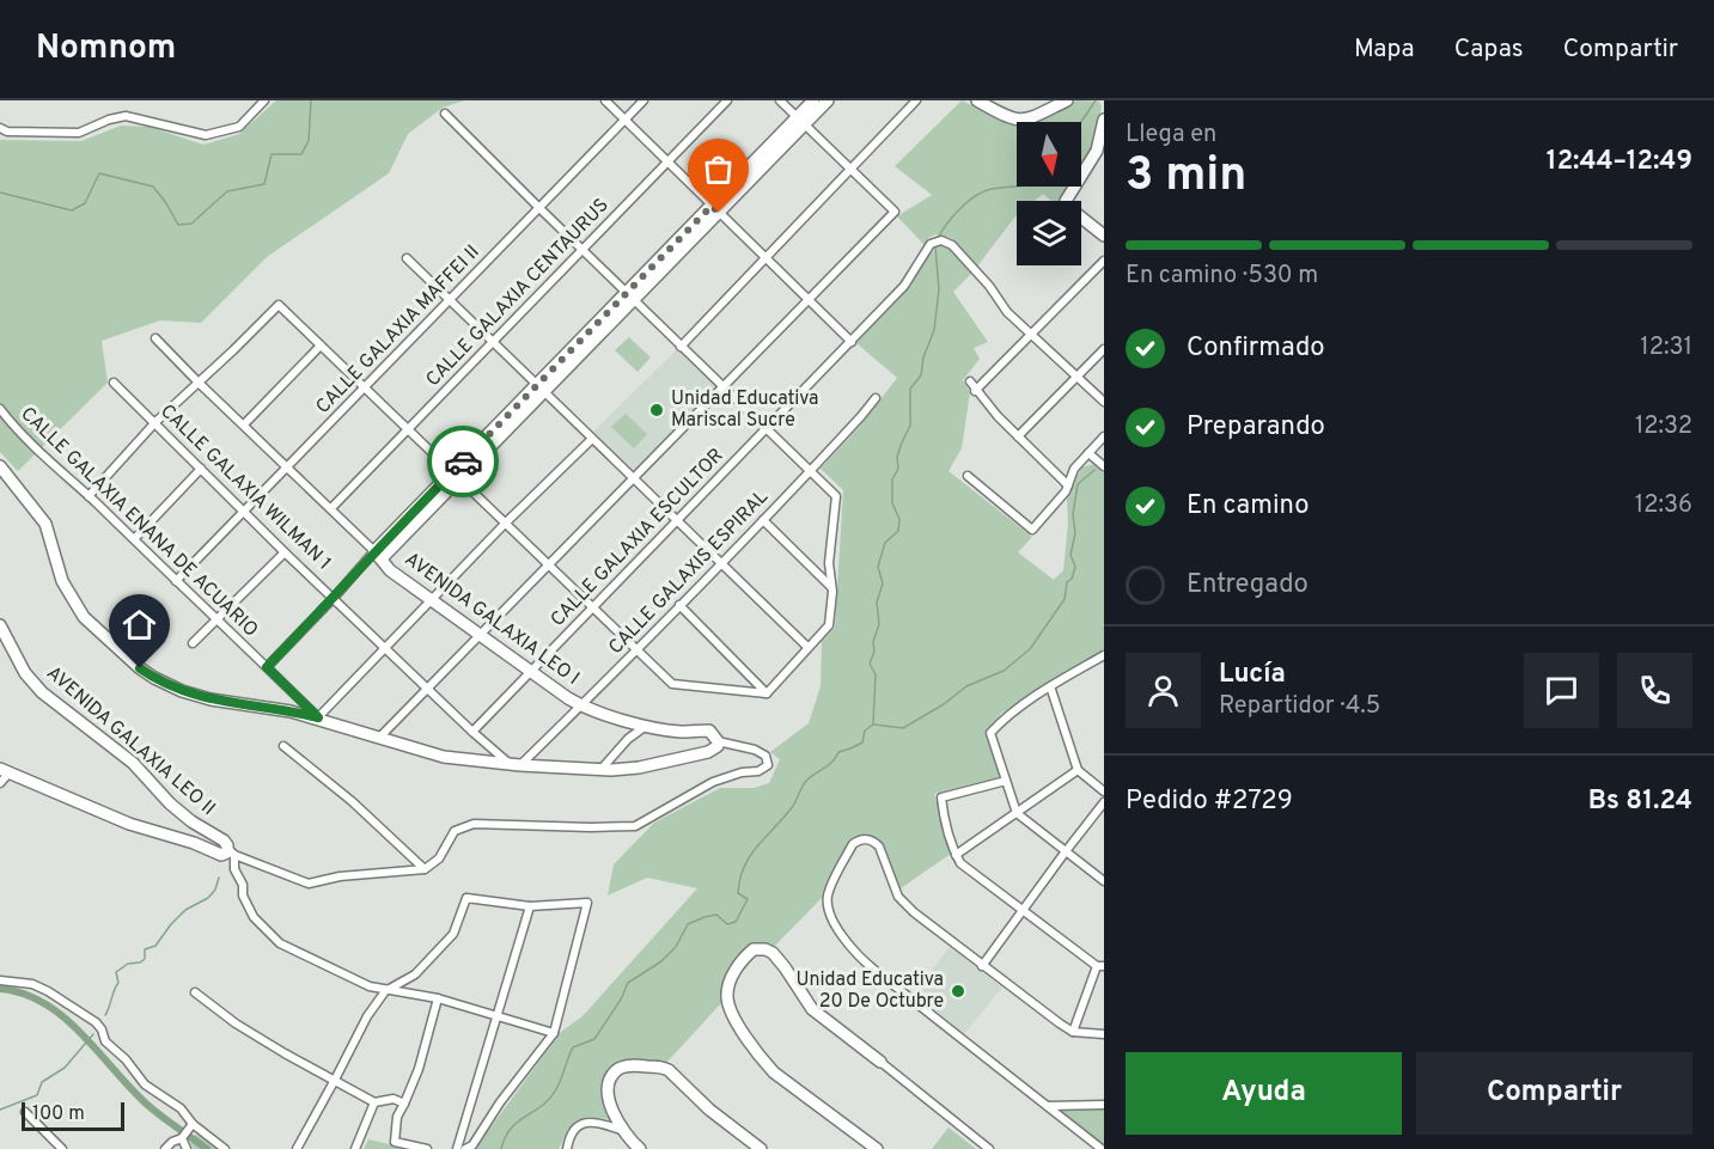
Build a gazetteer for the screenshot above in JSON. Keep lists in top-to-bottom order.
{
  "streets": {
    "street": [
      "CALLE GALAXIA CENTAURUS",
      "CALLE GALAXIA MAFFEI II",
      "CALLE GALAXIA WILMAN 1",
      "CALLE GALAXIA ENANA DE ACUARIO",
      "CALLE GALAXIA ESCULTOR",
      "CALLE GALAXIS ESPIRAL",
      "AVENIDA GALAXIA LEO I",
      "AVENIDA GALAXIA LEO II"
    ]
  },
  "crossings": [
    ["CALLE GALAXIA CENTAURUS", "AVENIDA GALAXIA LEO I"],
    ["CALLE GALAXIA MAFFEI II", "CALLE GALAXIA WILMAN 1"],
    ["CALLE GALAXIA MAFFEI II", "CALLE GALAXIA ENANA DE ACUARIO"],
    ["CALLE GALAXIA MAFFEI II", "AVENIDA GALAXIA LEO I"],
    ["CALLE GALAXIA WILMAN 1", "CALLE GALAXIA ESCULTOR"],
    ["CALLE GALAXIA WILMAN 1", "CALLE GALAXIS ESPIRAL"],
    ["CALLE GALAXIA ESCULTOR", "AVENIDA GALAXIA LEO I"],
    ["CALLE GALAXIS ESPIRAL", "AVENIDA GALAXIA LEO I"]
  ],
  "places": ["Unidad Educativa Mariscal Sucre", "Unidad Educativa 20 De Octubre"],
  "scale_bar": "100 m",
  "north": "bottom",
  "page": {
    "header": "Nomnom",
    "nav": ["Mapa", "Capas", "Compartir"],
    "heading": ["3 min", "Llega en", "12:44–12:49"],
    "panel": [
      "Lucía",
      "Repartidor · 4.5",
      "Pedido #2729",
      "Bs 81.24"
    ],
    "bar": "En camino · 530 m",
    "list": [
      ["Confirmado", "12:31"],
      ["Preparando", "12:32"],
      ["En camino", "12:36"],
      "Entregado"
    ],
    "buttons": ["Ayuda", "Compartir"],
    "scale": "100 m"
  }
}
